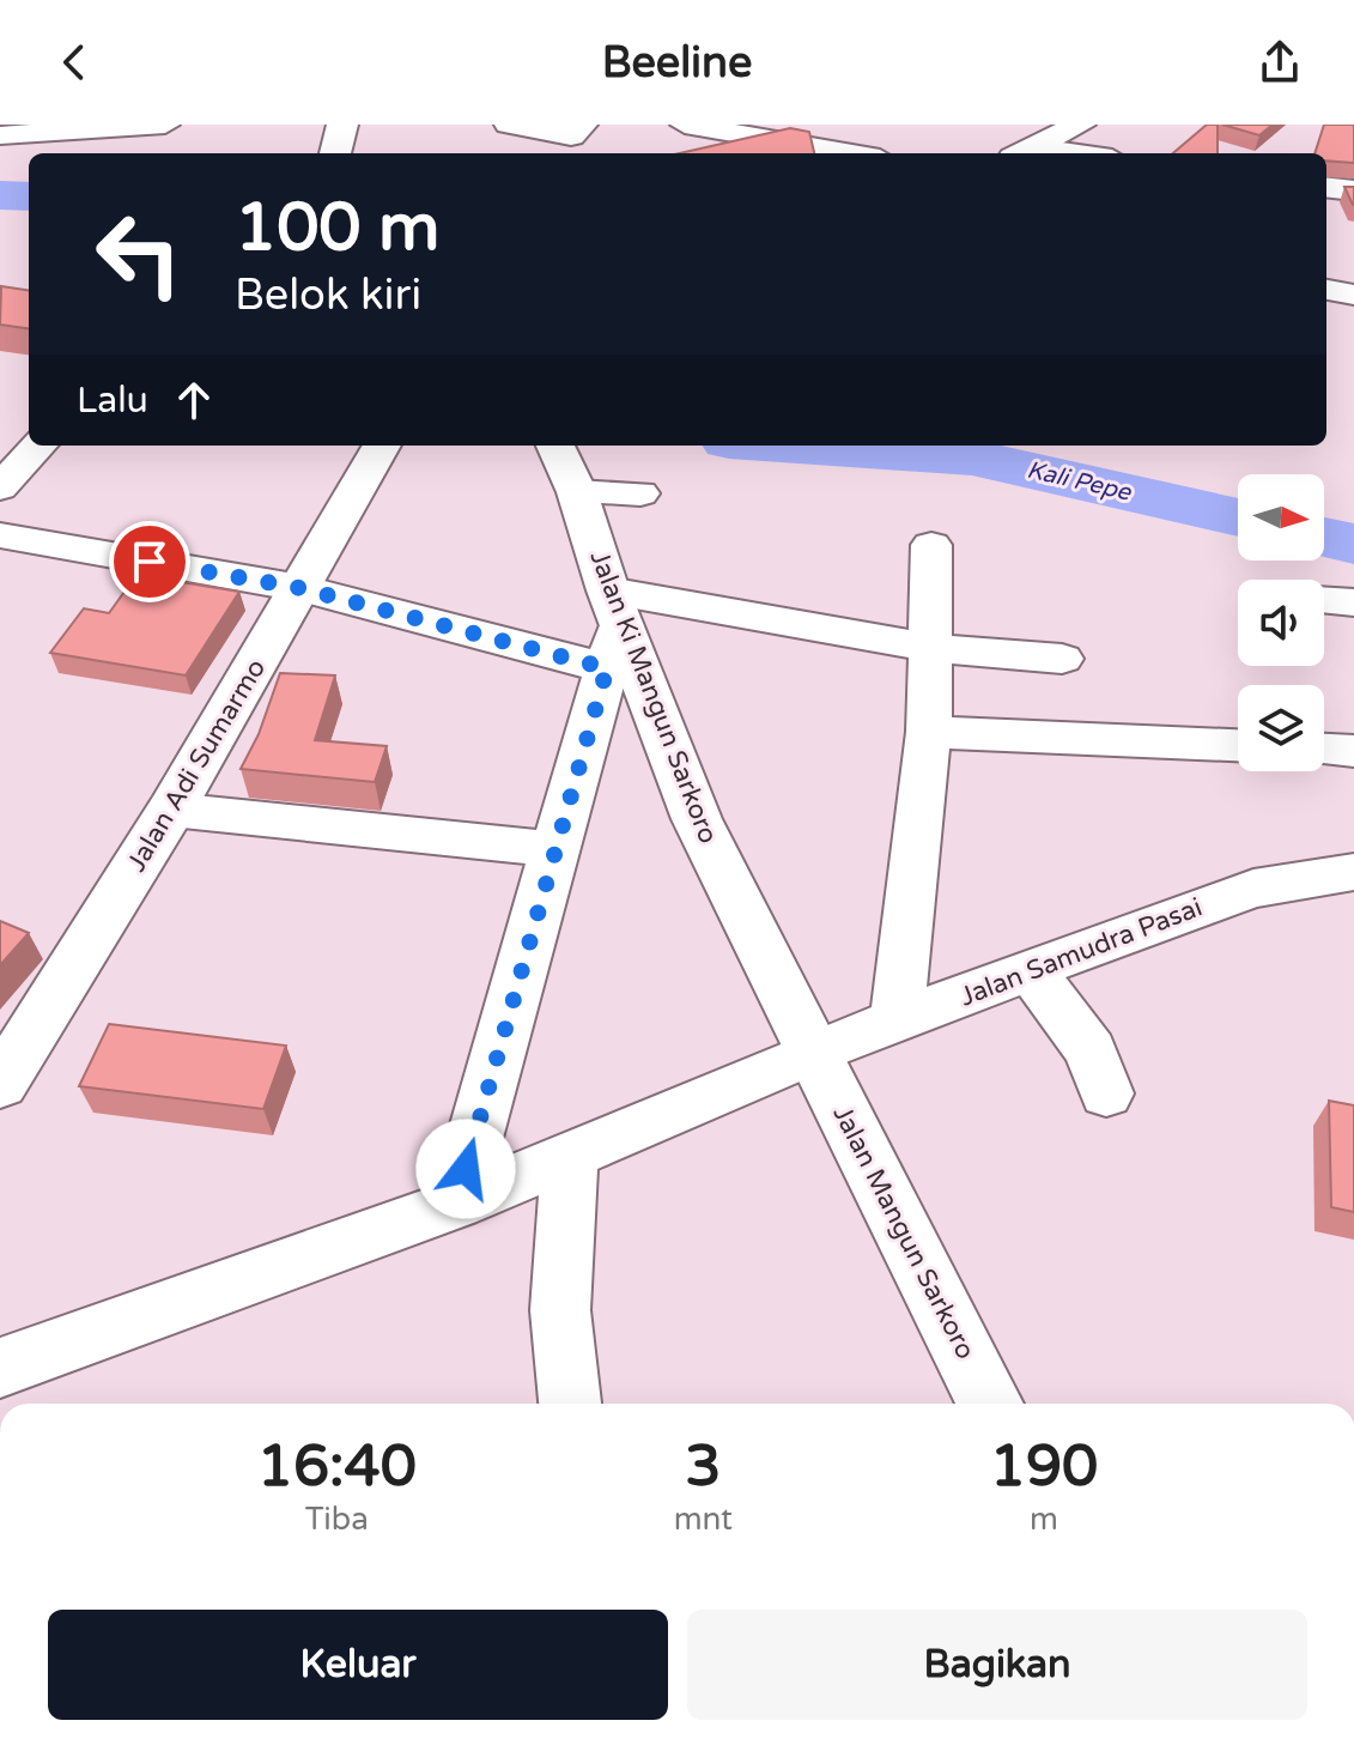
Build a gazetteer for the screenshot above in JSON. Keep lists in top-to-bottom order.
{
  "streets": {
    "main road": ["Jalan Ki Mangun Sarkoro", "Jalan Adi Sumarmo", "Jalan Mangun Sarkoro"],
    "street": ["Jalan Samudra Pasai"]
  },
  "crossings": [
    ["Jalan Ki Mangun Sarkoro", "Jalan Samudra Pasai"],
    ["Jalan Ki Mangun Sarkoro", "Jalan Mangun Sarkoro"],
    ["Jalan Samudra Pasai", "Jalan Mangun Sarkoro"]
  ],
  "water": ["Kali Pepe"],
  "north": "right",
  "page": {
    "header": "Beeline",
    "turn": ["100 m", "Belok kiri"],
    "then": "Lalu",
    "eta": [
      "16:40",
      "Tiba",
      "3",
      "mnt",
      "190",
      "m"
    ],
    "buttons": ["Keluar", "Bagikan"]
  }
}
